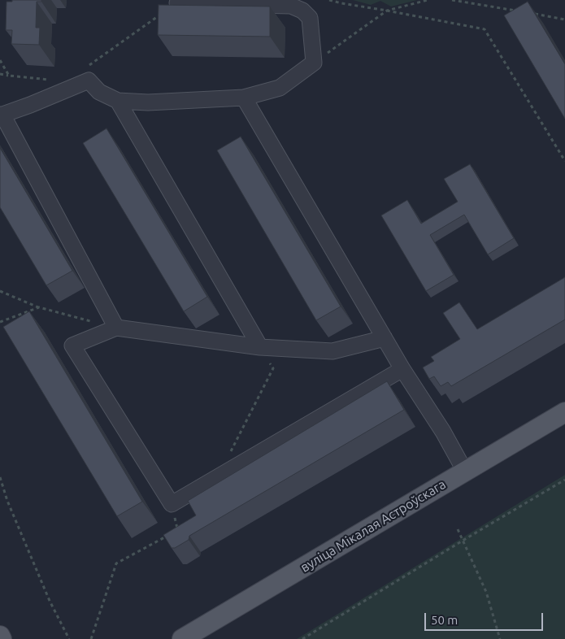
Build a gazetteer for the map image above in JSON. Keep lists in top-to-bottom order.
{
  "streets": {
    "main road": ["вуліца Мікалая Астроўскага"]
  },
  "scale_bar": "50 m"
}
